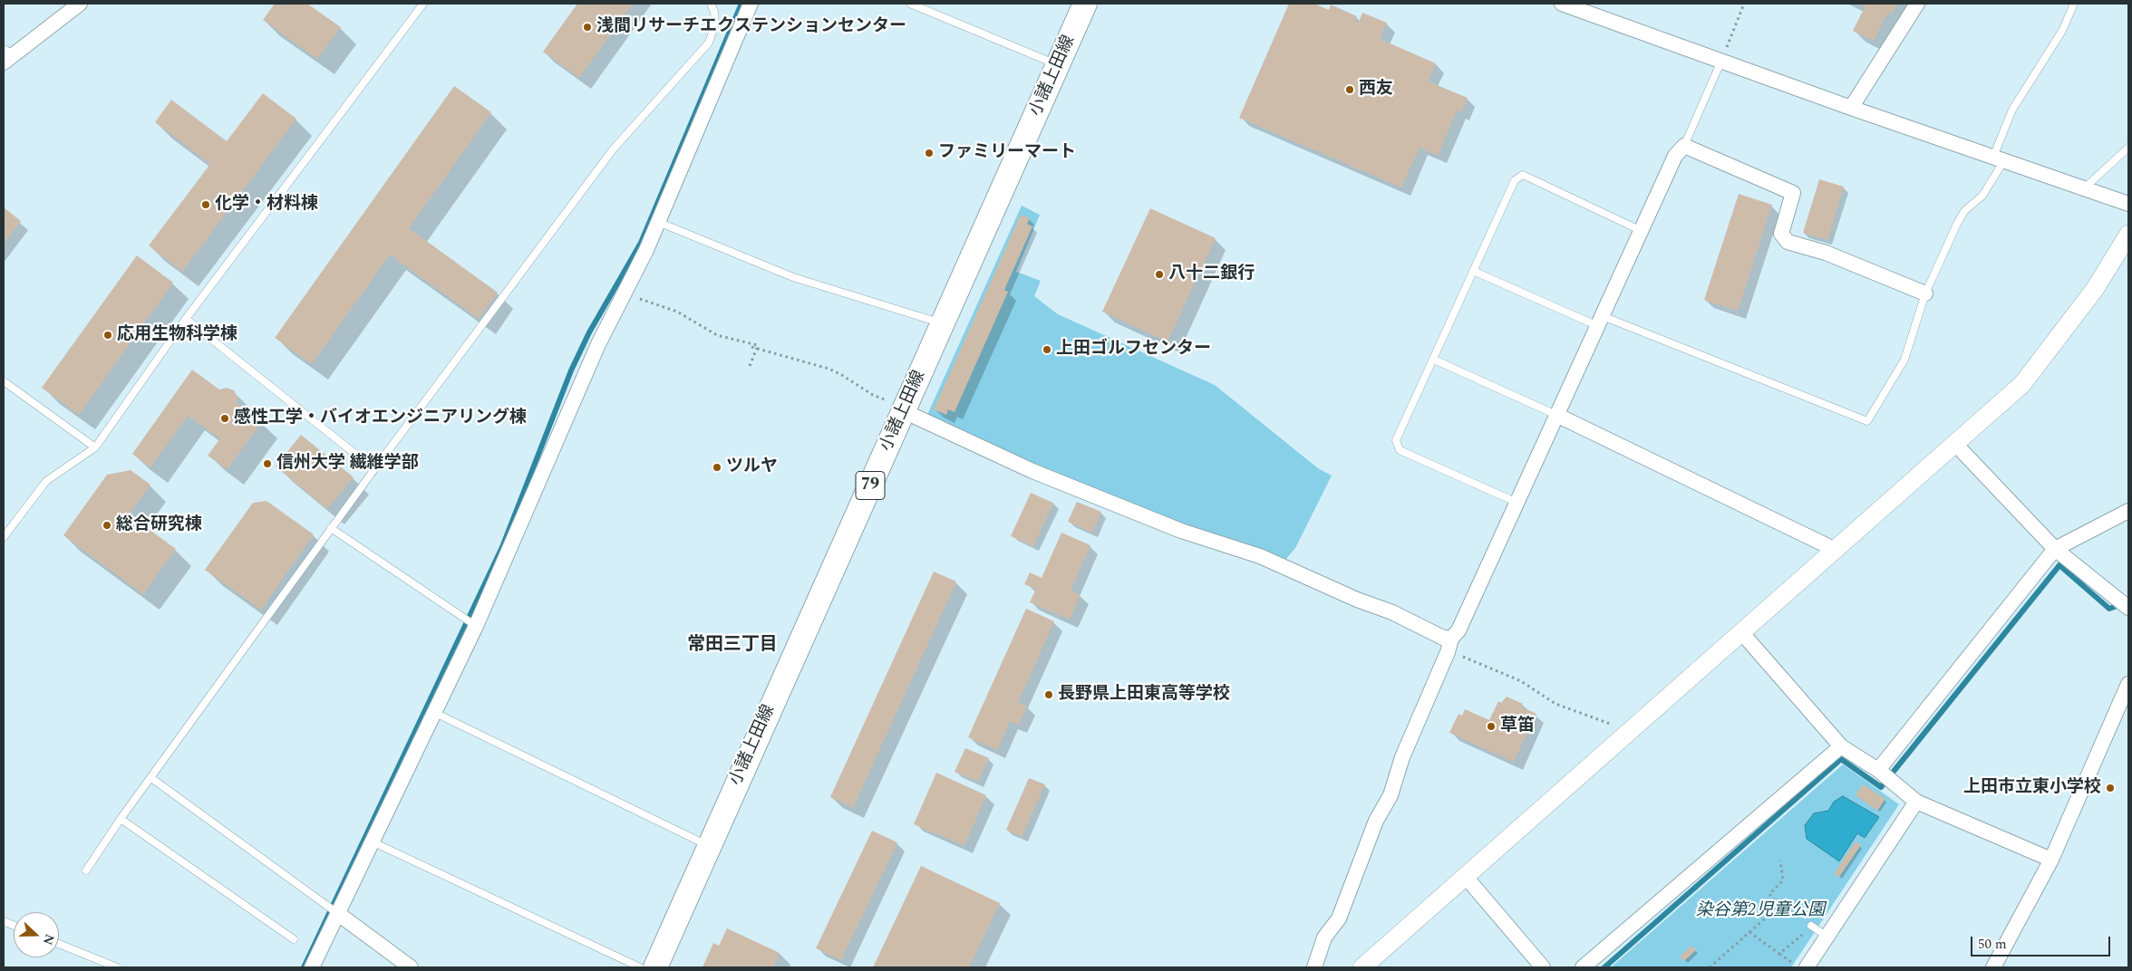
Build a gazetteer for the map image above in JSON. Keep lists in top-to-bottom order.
{
  "streets": {
    "main road": ["小諸上田線", "79"]
  },
  "districts": ["常田三丁目"],
  "parks": ["染谷第2児童公園"],
  "places": [
    "浅間リサーチエクステンションセンター",
    "西友",
    "ファミリーマート",
    "化学・材料棟",
    "八十二銀行",
    "応用生物科学棟",
    "上田ゴルフセンター",
    "感性工学・バイオエンジニアリング棟",
    "信州大学 繊維学部",
    "ツルヤ",
    "総合研究棟",
    "長野県上田東高等学校",
    "草笛",
    "上田市立東小学校"
  ],
  "scale_bar": "50 m",
  "north": "right"
}
